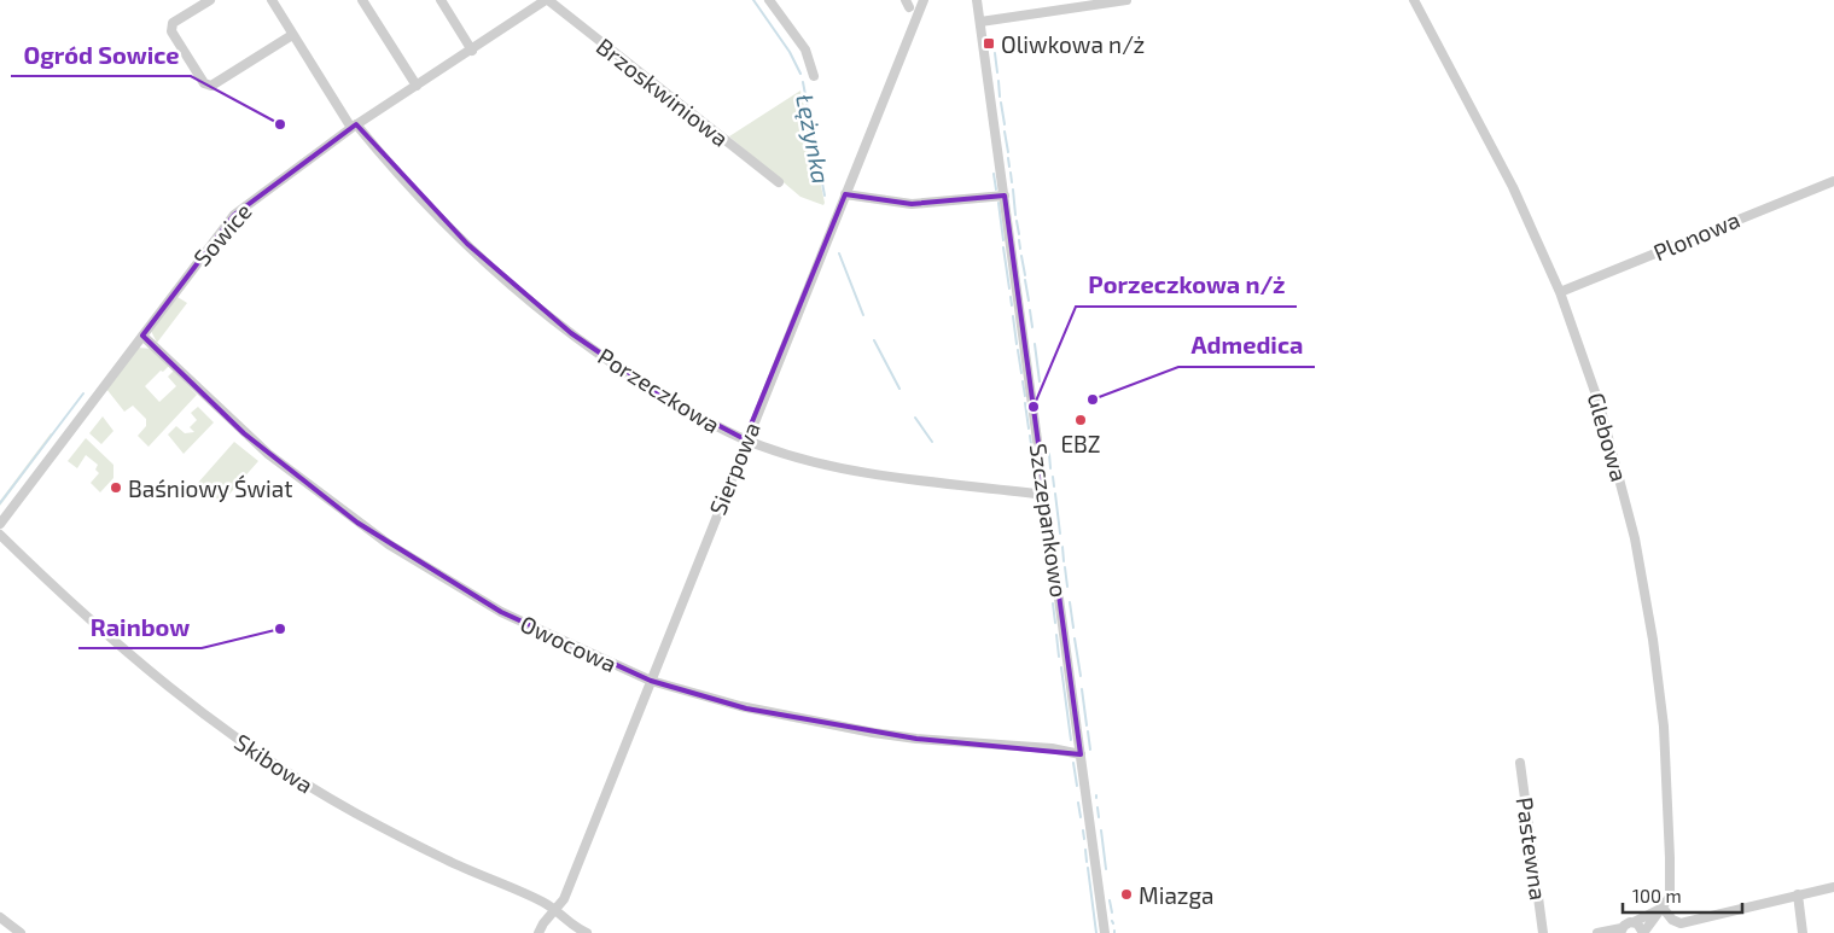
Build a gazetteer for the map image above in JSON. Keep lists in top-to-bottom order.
{
  "streets": {
    "street": [
      "Brzoskwiniowa",
      "Sowice",
      "Plonowa",
      "Porzeczkowa",
      "Glebowa",
      "Sierpowa",
      "Szczepankowo",
      "Owocowa",
      "Skibowa",
      "Pastewna"
    ]
  },
  "crossings": [
    ["Brzoskwiniowa", "Sowice"],
    ["Sowice", "Porzeczkowa"],
    ["Sowice", "Owocowa"],
    ["Plonowa", "Glebowa"],
    ["Porzeczkowa", "Sierpowa"],
    ["Porzeczkowa", "Szczepankowo"],
    ["Sierpowa", "Owocowa"],
    ["Sierpowa", "Skibowa"],
    ["Szczepankowo", "Owocowa"]
  ],
  "water": ["Łężynka"],
  "places": {
    "transit": ["Oliwkowa n/ż"],
    "other": [
      "Ogród Sowice",
      "Admedica",
      "Porzeczkowa n/ż",
      "EBZ",
      "Baśniowy Świat",
      "Rainbow",
      "Miazga"
    ]
  },
  "scale_bar": "100 m"
}
